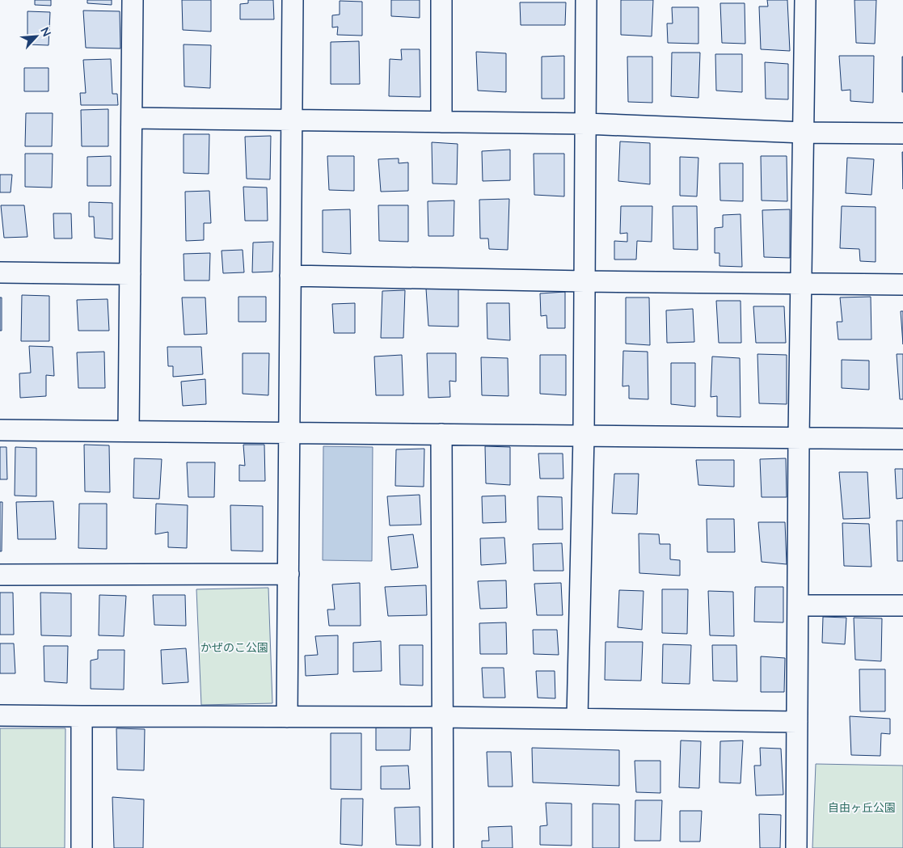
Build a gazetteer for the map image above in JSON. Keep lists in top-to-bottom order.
{
  "parks": ["かぜのこ公園", "自由ヶ丘公園"],
  "north": "top right"
}
